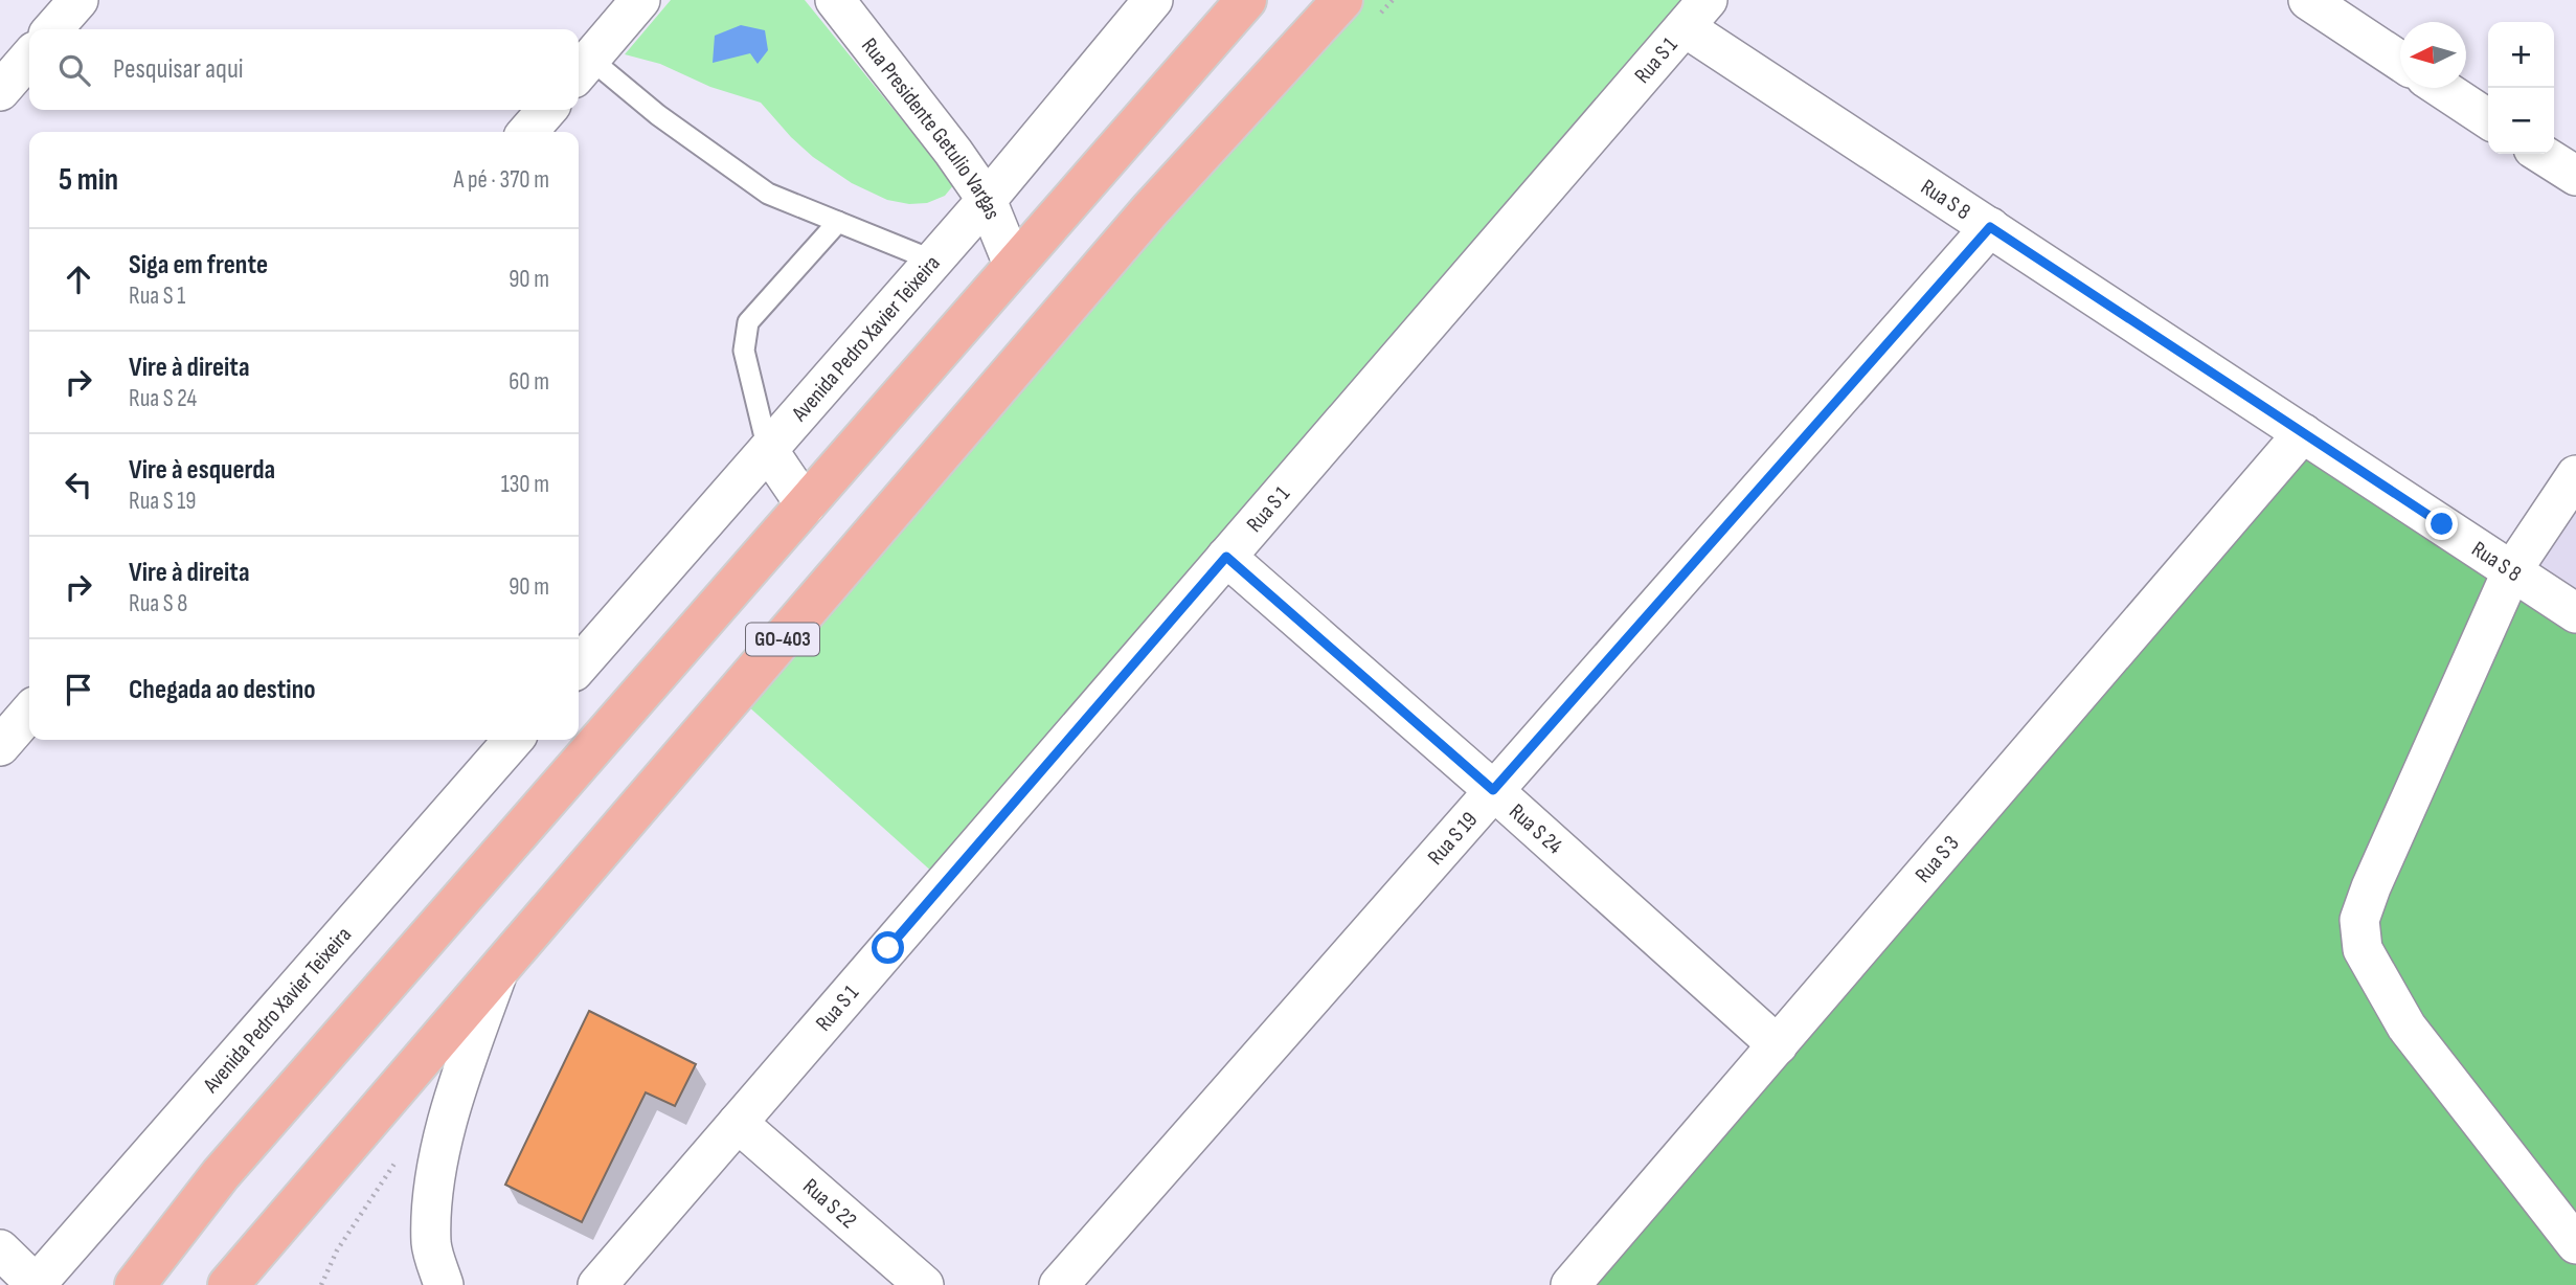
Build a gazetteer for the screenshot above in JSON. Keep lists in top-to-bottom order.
{
  "streets": {
    "main road": ["GO-403"],
    "street": [
      "Rua S 1",
      "Rua Presidente Getulio Vargas",
      "Rua S 8",
      "Avenida Pedro Xavier Teixeira",
      "Rua S 24",
      "Rua S 19",
      "Rua S 3",
      "Rua S 22"
    ]
  },
  "crossings": [
    ["Rua S 1", "Rua S 8"],
    ["Rua S 1", "Rua S 24"],
    ["Rua S 1", "Rua S 22"],
    ["Rua Presidente Getulio Vargas", "Avenida Pedro Xavier Teixeira"],
    ["Rua Presidente Getulio Vargas", "GO-403"],
    ["Rua S 8", "Rua S 19"],
    ["Rua S 8", "Rua S 3"],
    ["Rua S 24", "Rua S 19"],
    ["Rua S 24", "Rua S 3"]
  ],
  "north": "left",
  "page": {
    "map_buttons": ["+", "−"],
    "search": "Pesquisar aqui",
    "heading": ["5 min", "A pé · 370 m"],
    "list": [
      ["Siga em frente", "Rua S 1", "90 m"],
      ["Vire à direita", "Rua S 24", "60 m"],
      ["Vire à esquerda", "Rua S 19", "130 m"],
      ["Vire à direita", "Rua S 8", "90 m"],
      "Chegada ao destino"
    ]
  }
}
